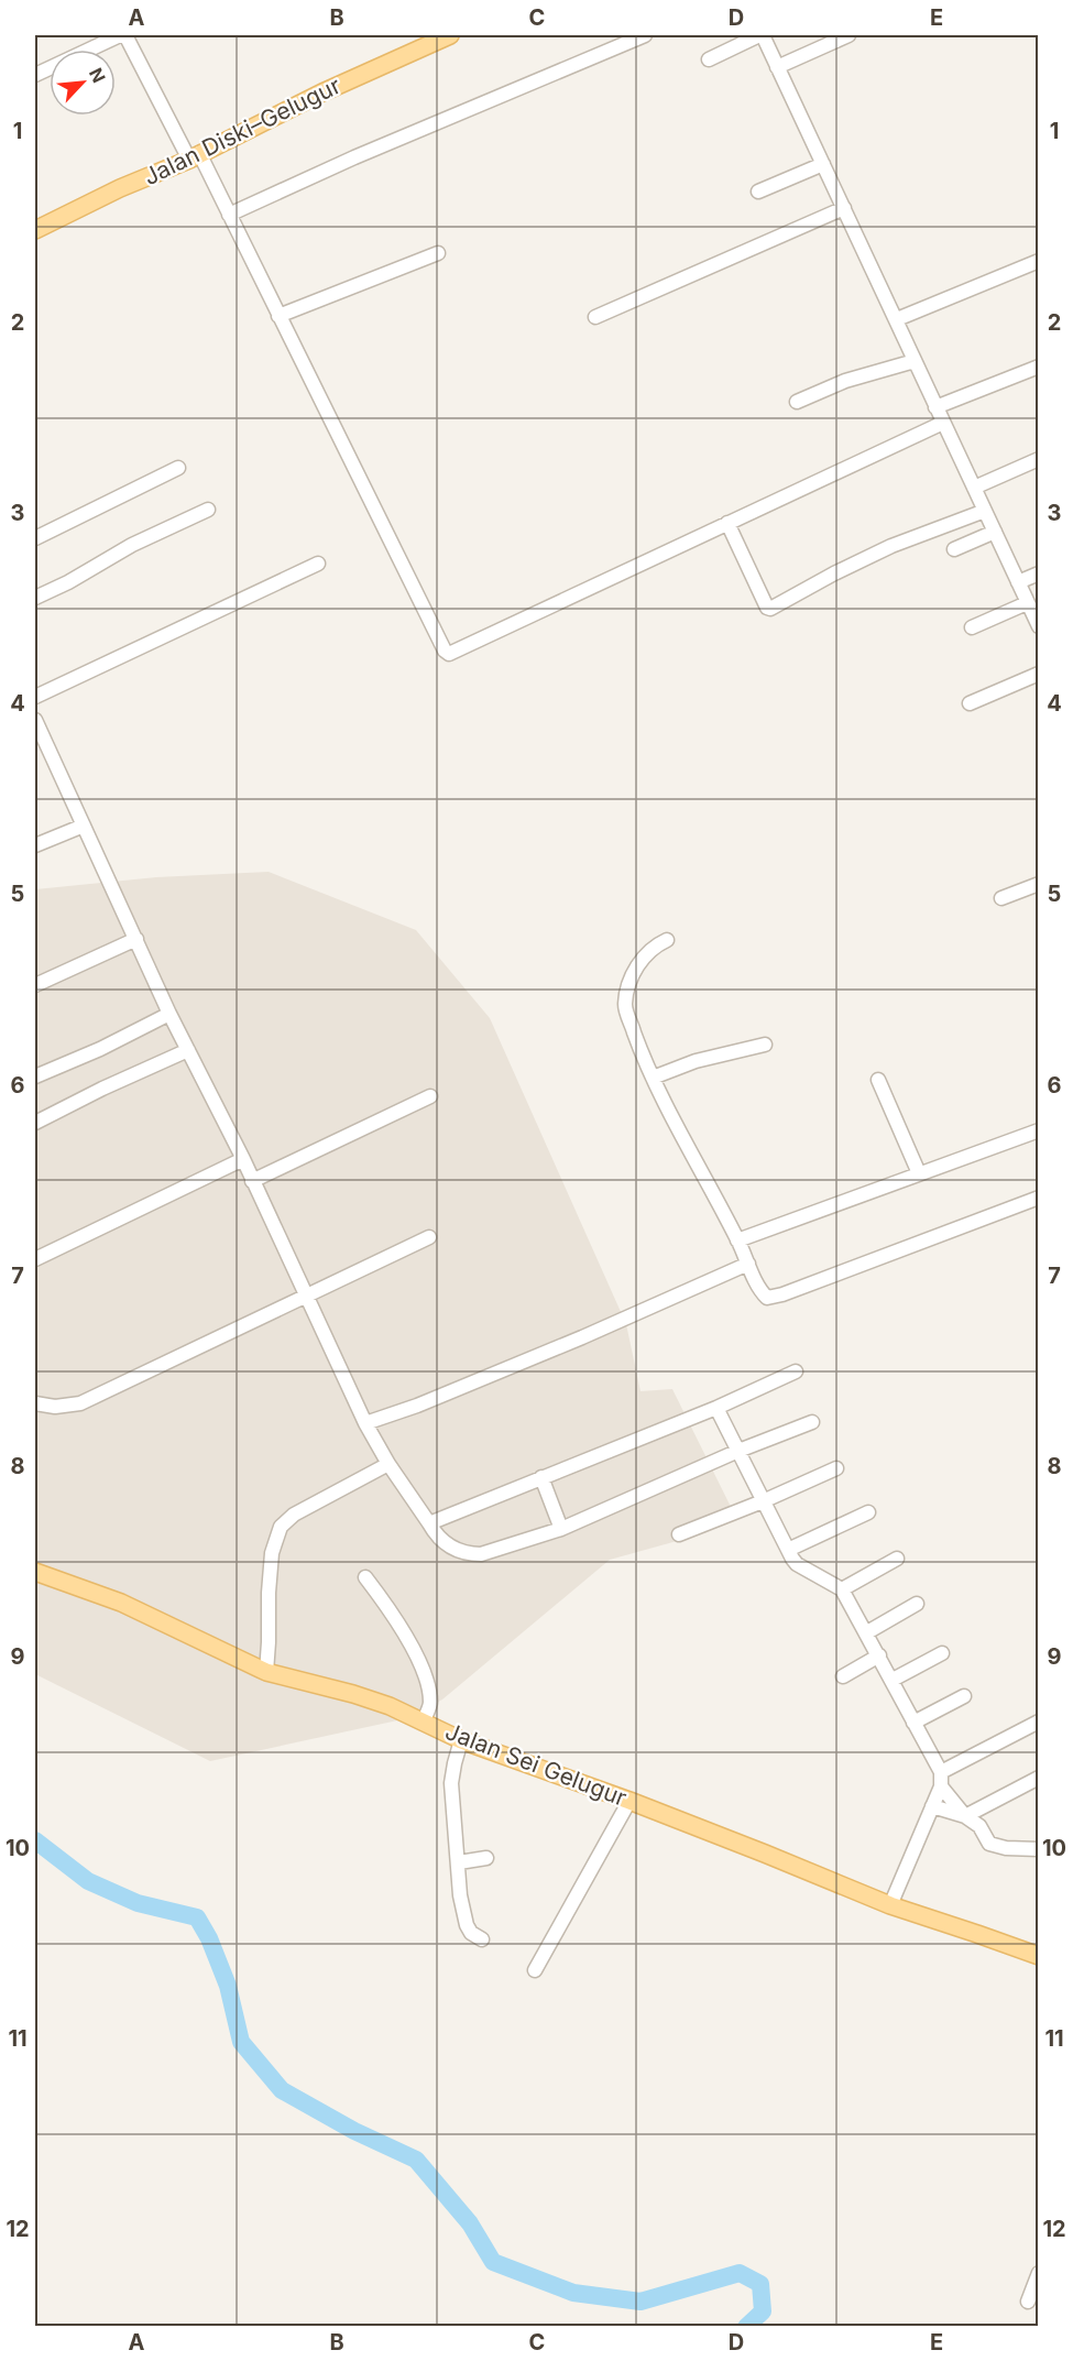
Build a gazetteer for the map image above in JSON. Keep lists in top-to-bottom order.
{
  "streets": {
    "main road": ["Jalan Diski–Gelugur", "Jalan Sei Gelugur"]
  },
  "north": "top right",
  "grid": {
    "columns": [
      "A",
      "B",
      "C",
      "D",
      "E"
    ],
    "rows": [
      "1",
      "2",
      "3",
      "4",
      "5",
      "6",
      "7",
      "8",
      "9",
      "10",
      "11",
      "12"
    ]
  }
}
